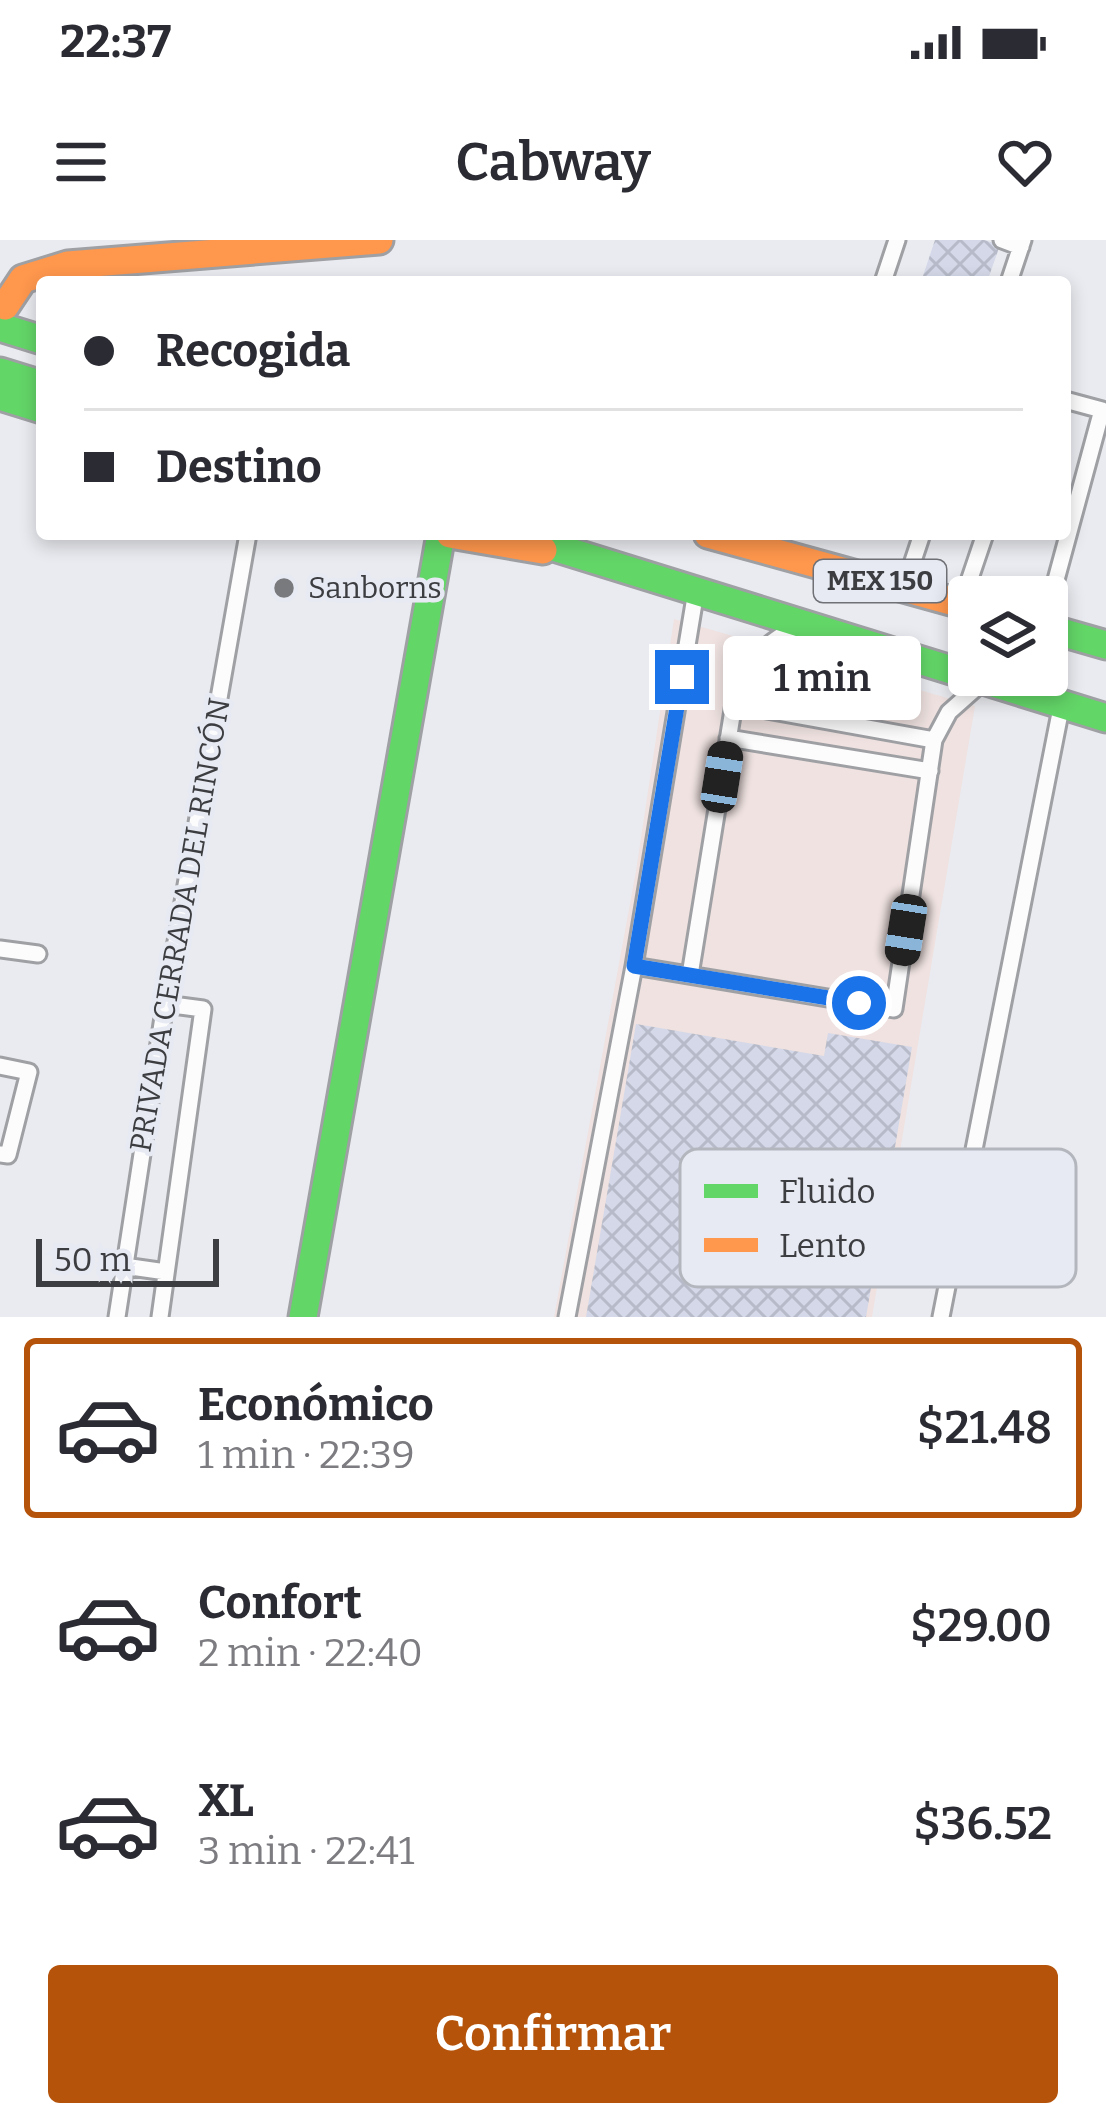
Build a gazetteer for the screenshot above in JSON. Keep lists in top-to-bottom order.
{
  "streets": {
    "main road": ["MEX 150"],
    "lane": ["PRIVADA CERRADA DEL RINCÓN"]
  },
  "places": ["Sanborns"],
  "legend": ["Fluido", "Lento"],
  "scale_bar": "50 m",
  "page": {
    "status": "22:37",
    "header": "Cabway",
    "banner": ["Recogida", "Destino"],
    "bubble": "1 min",
    "scale": "50 m",
    "list": [
      {
        "name": "Económico",
        "note": "1 min · 22:39",
        "value": "$21.48"
      },
      {
        "name": "Confort",
        "note": "2 min · 22:40",
        "value": "$29.00"
      },
      {
        "name": "XL",
        "note": "3 min · 22:41",
        "value": "$36.52"
      }
    ],
    "buttons": "Confirmar"
  }
}
